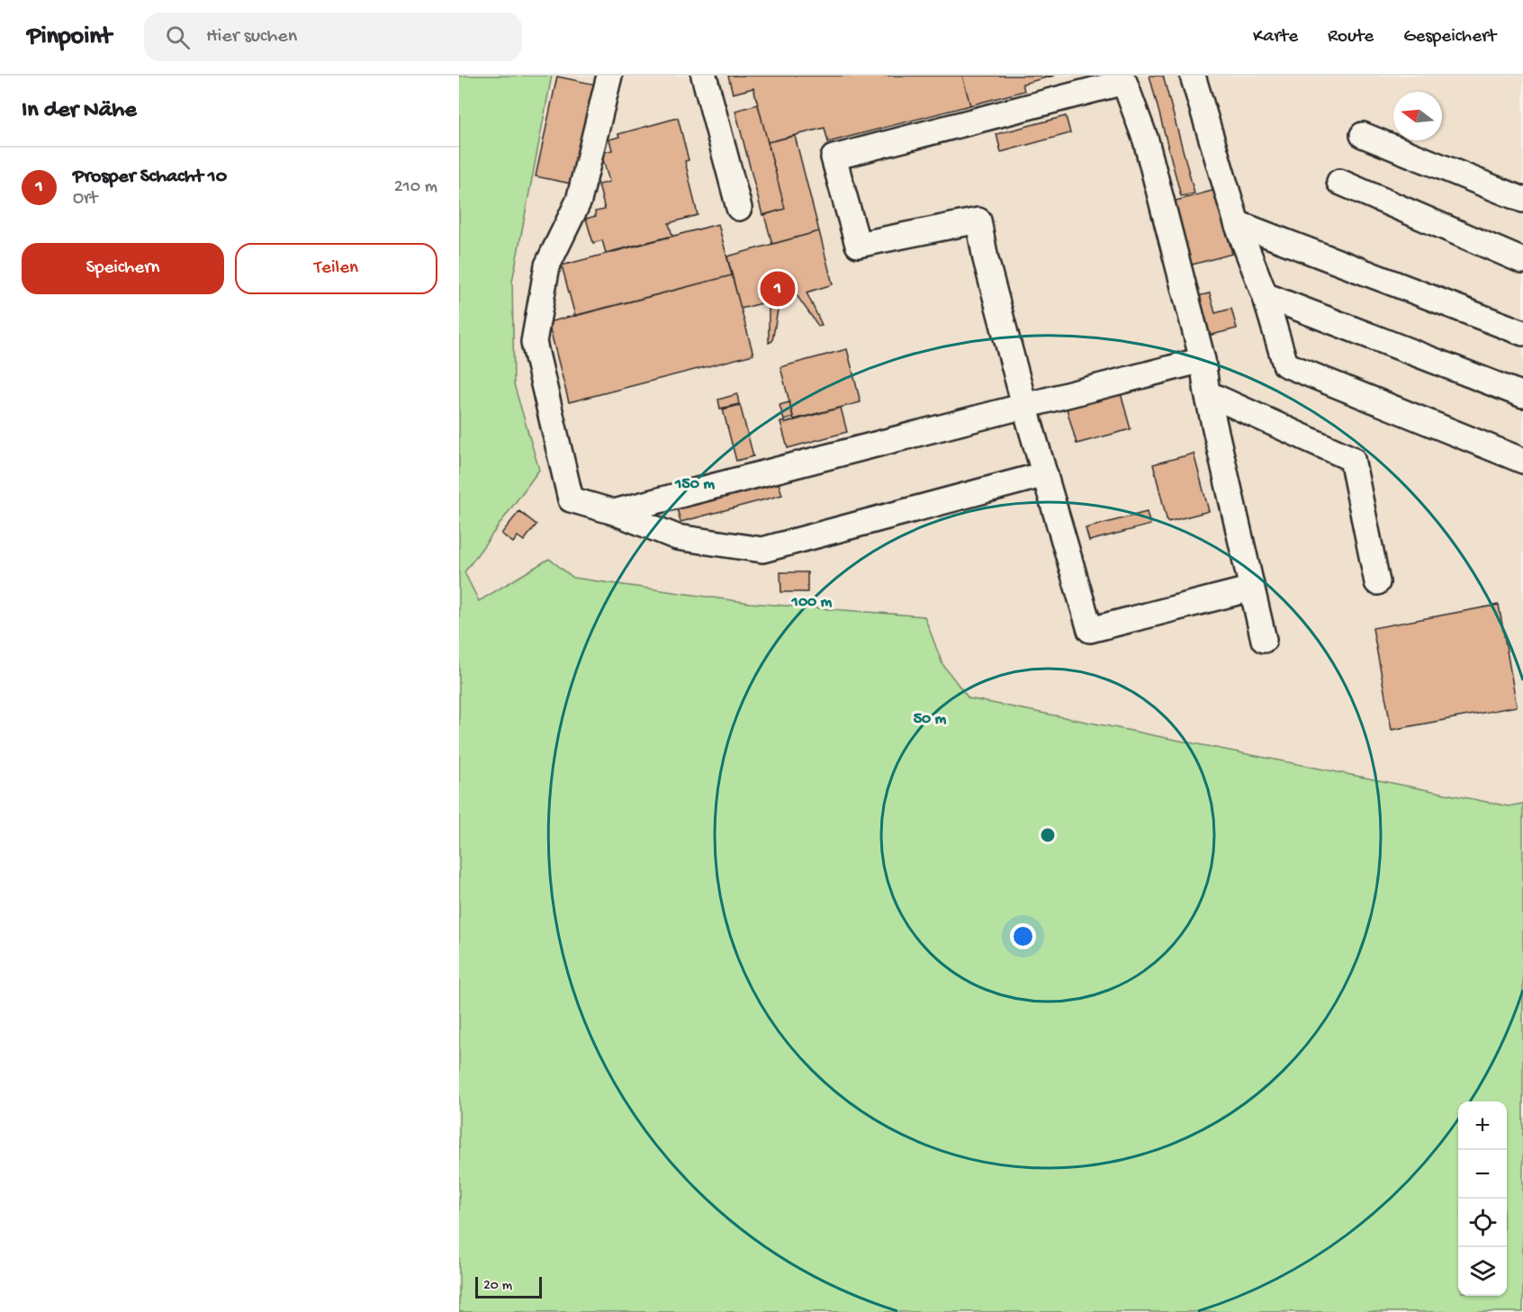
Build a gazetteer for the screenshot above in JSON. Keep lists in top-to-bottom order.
{
  "scale_bar": "20 m",
  "north": "left",
  "page": {
    "header": "Pinpoint",
    "search": "Hier suchen",
    "nav": ["Karte", "Route", "Gespeichert"],
    "heading": "In der Nähe",
    "list": [
      {
        "mark": "1",
        "name": "Prosper Schacht 10",
        "note": "Ort",
        "value": "210 m"
      }
    ],
    "buttons": ["Speichern", "Teilen"],
    "pins": "1",
    "map_buttons": ["+", "−"],
    "scale": "20 m"
  },
  "rings": ["150 m", "100 m", "50 m"]
}
